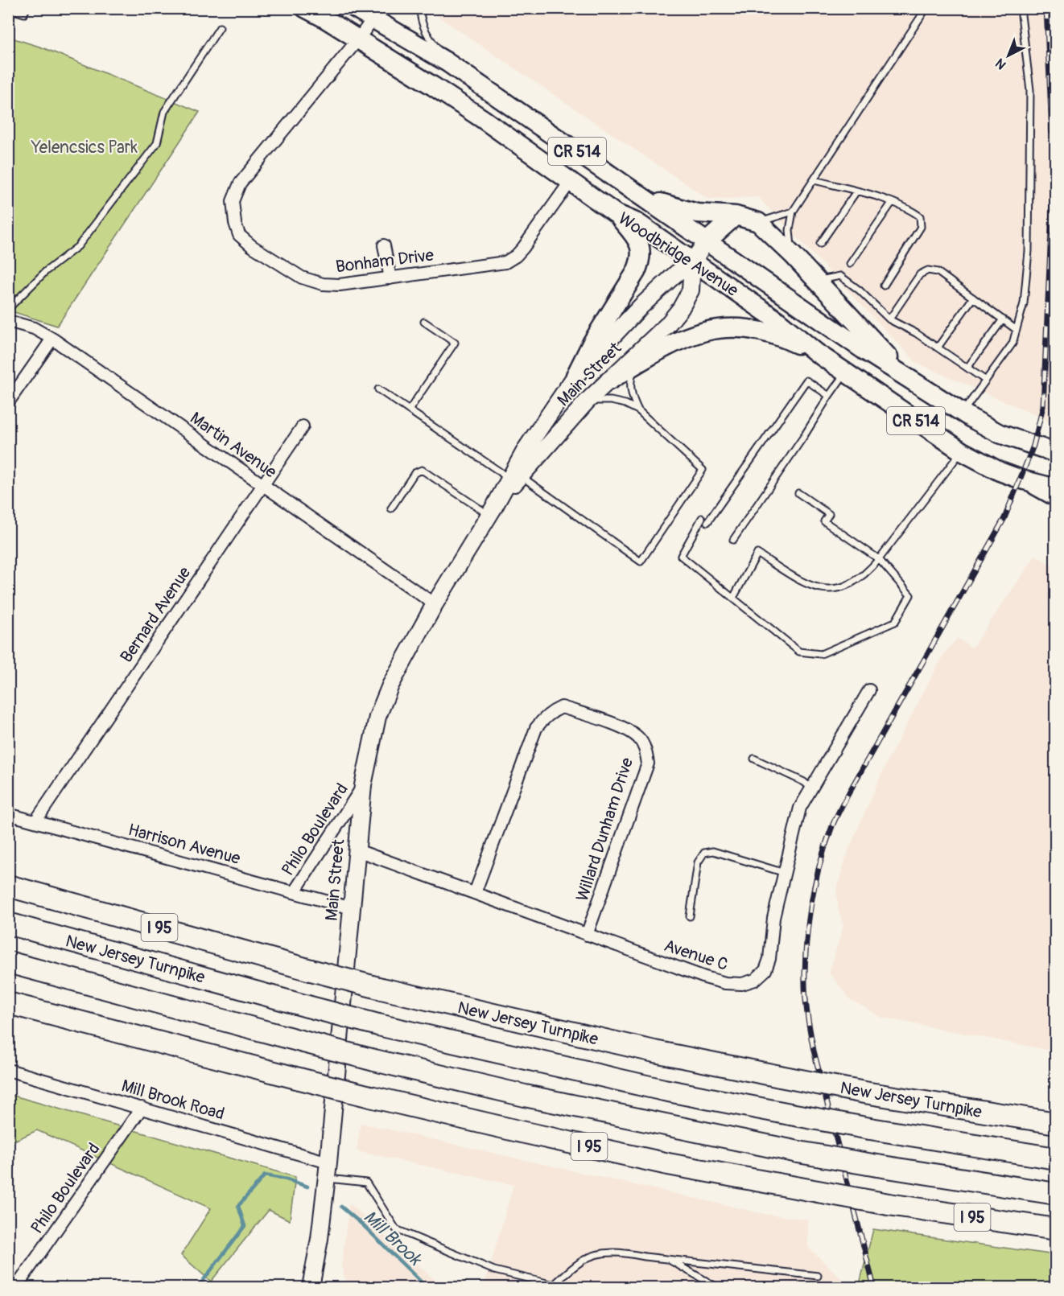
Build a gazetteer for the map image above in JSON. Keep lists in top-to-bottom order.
{
  "streets": {
    "highway": ["I 95", "New Jersey Turnpike"],
    "main road": ["CR 514", "Woodbridge Avenue", "Main Street"],
    "street": [
      "Bonham Drive",
      "Martin Avenue",
      "Bernard Avenue",
      "Philo Boulevard",
      "Willard Dunham Drive",
      "Harrison Avenue",
      "Avenue C",
      "Mill Brook Road"
    ]
  },
  "crossings": [
    ["Woodbridge Avenue", "Bonham Drive"],
    ["Woodbridge Avenue", "Main Street"],
    ["Main Street", "Martin Avenue"],
    ["Main Street", "Philo Boulevard"],
    ["Main Street", "Harrison Avenue"],
    ["Main Street", "Avenue C"],
    ["Main Street", "Mill Brook Road"],
    ["Martin Avenue", "Bernard Avenue"],
    ["Bernard Avenue", "Harrison Avenue"],
    ["Philo Boulevard", "Harrison Avenue"],
    ["Philo Boulevard", "Mill Brook Road"],
    ["Willard Dunham Drive", "Avenue C"]
  ],
  "water": ["Mill Brook"],
  "parks": ["Yelencsics Park"],
  "north": "bottom left"
}
